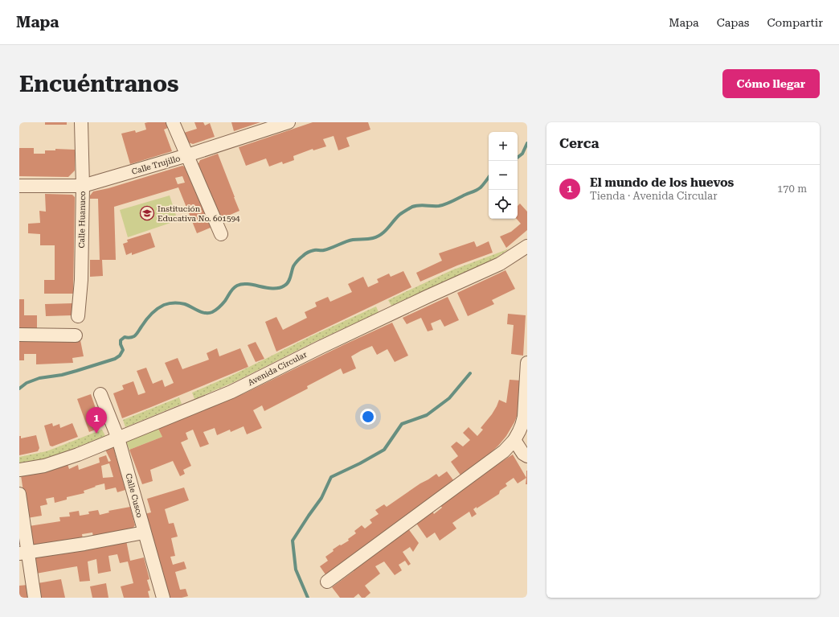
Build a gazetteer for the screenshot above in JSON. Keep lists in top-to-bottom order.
{
  "streets": {
    "street": [
      "Calle Trujillo",
      "Calle Huanuco",
      "Avenida Circular",
      "Calle Cusco"
    ]
  },
  "crossings": [
    ["Calle Trujillo", "Calle Huanuco"],
    ["Avenida Circular", "Calle Cusco"]
  ],
  "places": {
    "school or university": ["Institución Educativa No. 601594"]
  },
  "page": {
    "header": "Mapa",
    "nav": ["Mapa", "Capas", "Compartir"],
    "buttons": "Cómo llegar",
    "title": "Encuéntranos",
    "heading": "Cerca",
    "map_buttons": ["+", "−"],
    "list": [
      {
        "mark": "1",
        "name": "El mundo de los huevos",
        "note": "Tienda · Avenida Circular",
        "value": "170 m"
      }
    ],
    "pins": "1"
  }
}
